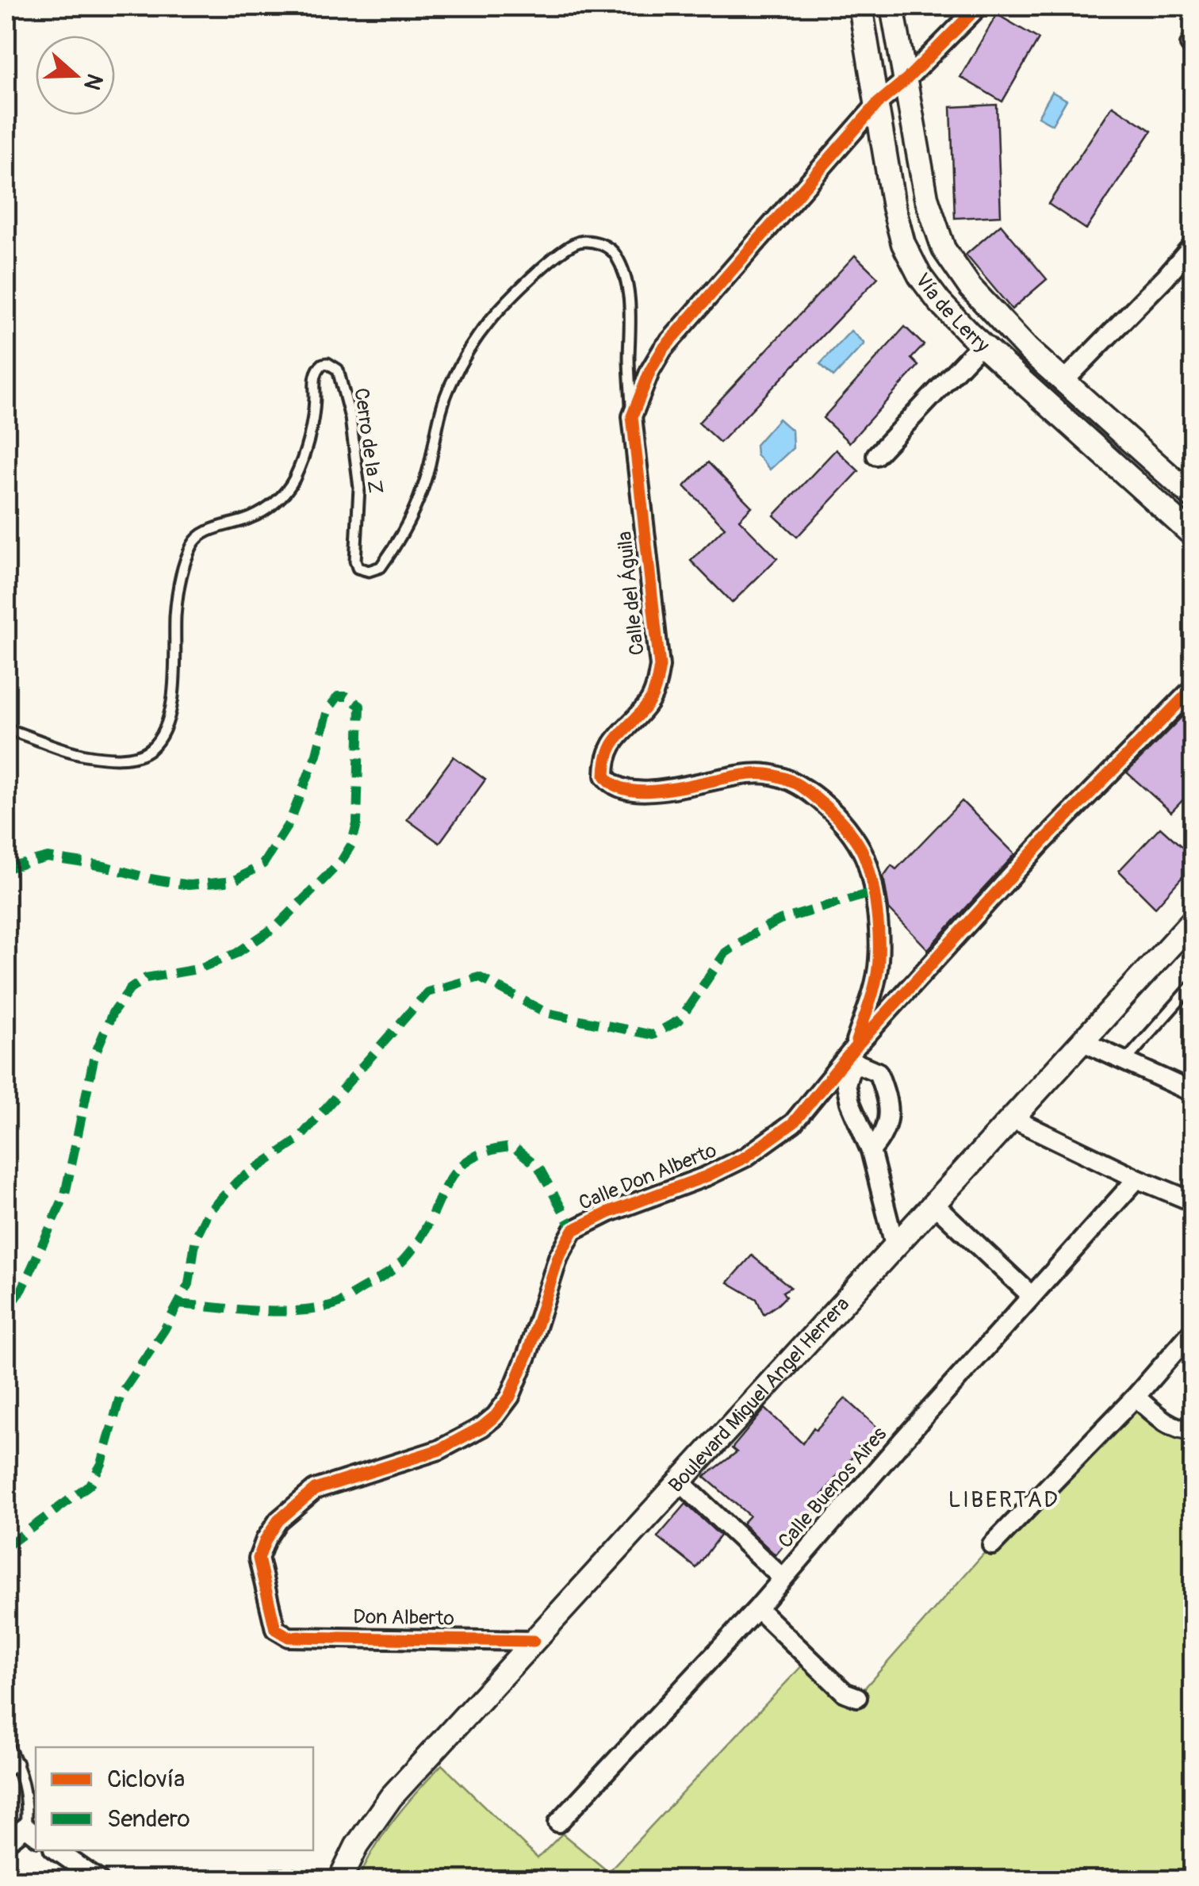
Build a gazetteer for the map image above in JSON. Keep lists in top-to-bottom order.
{
  "streets": {
    "street": [
      "Vía de Lerry",
      "Calle del Águila",
      "Calle Don Alberto",
      "Boulevard Miguel Angel Herrera",
      "Calle Buenos Aires",
      "Don Alberto"
    ],
    "lane": ["Cerro de la Z"]
  },
  "crossings": [
    ["Vía de Lerry", "Calle del Águila"],
    ["Cerro de la Z", "Calle del Águila"],
    ["Calle del Águila", "Calle Don Alberto"],
    ["Calle del Águila", "Boulevard Miguel Angel Herrera"],
    ["Calle Don Alberto", "Don Alberto"],
    ["Boulevard Miguel Angel Herrera", "Don Alberto"]
  ],
  "districts": ["LIBERTAD"],
  "legend": ["Ciclovía", "Sendero"],
  "north": "right"
}
